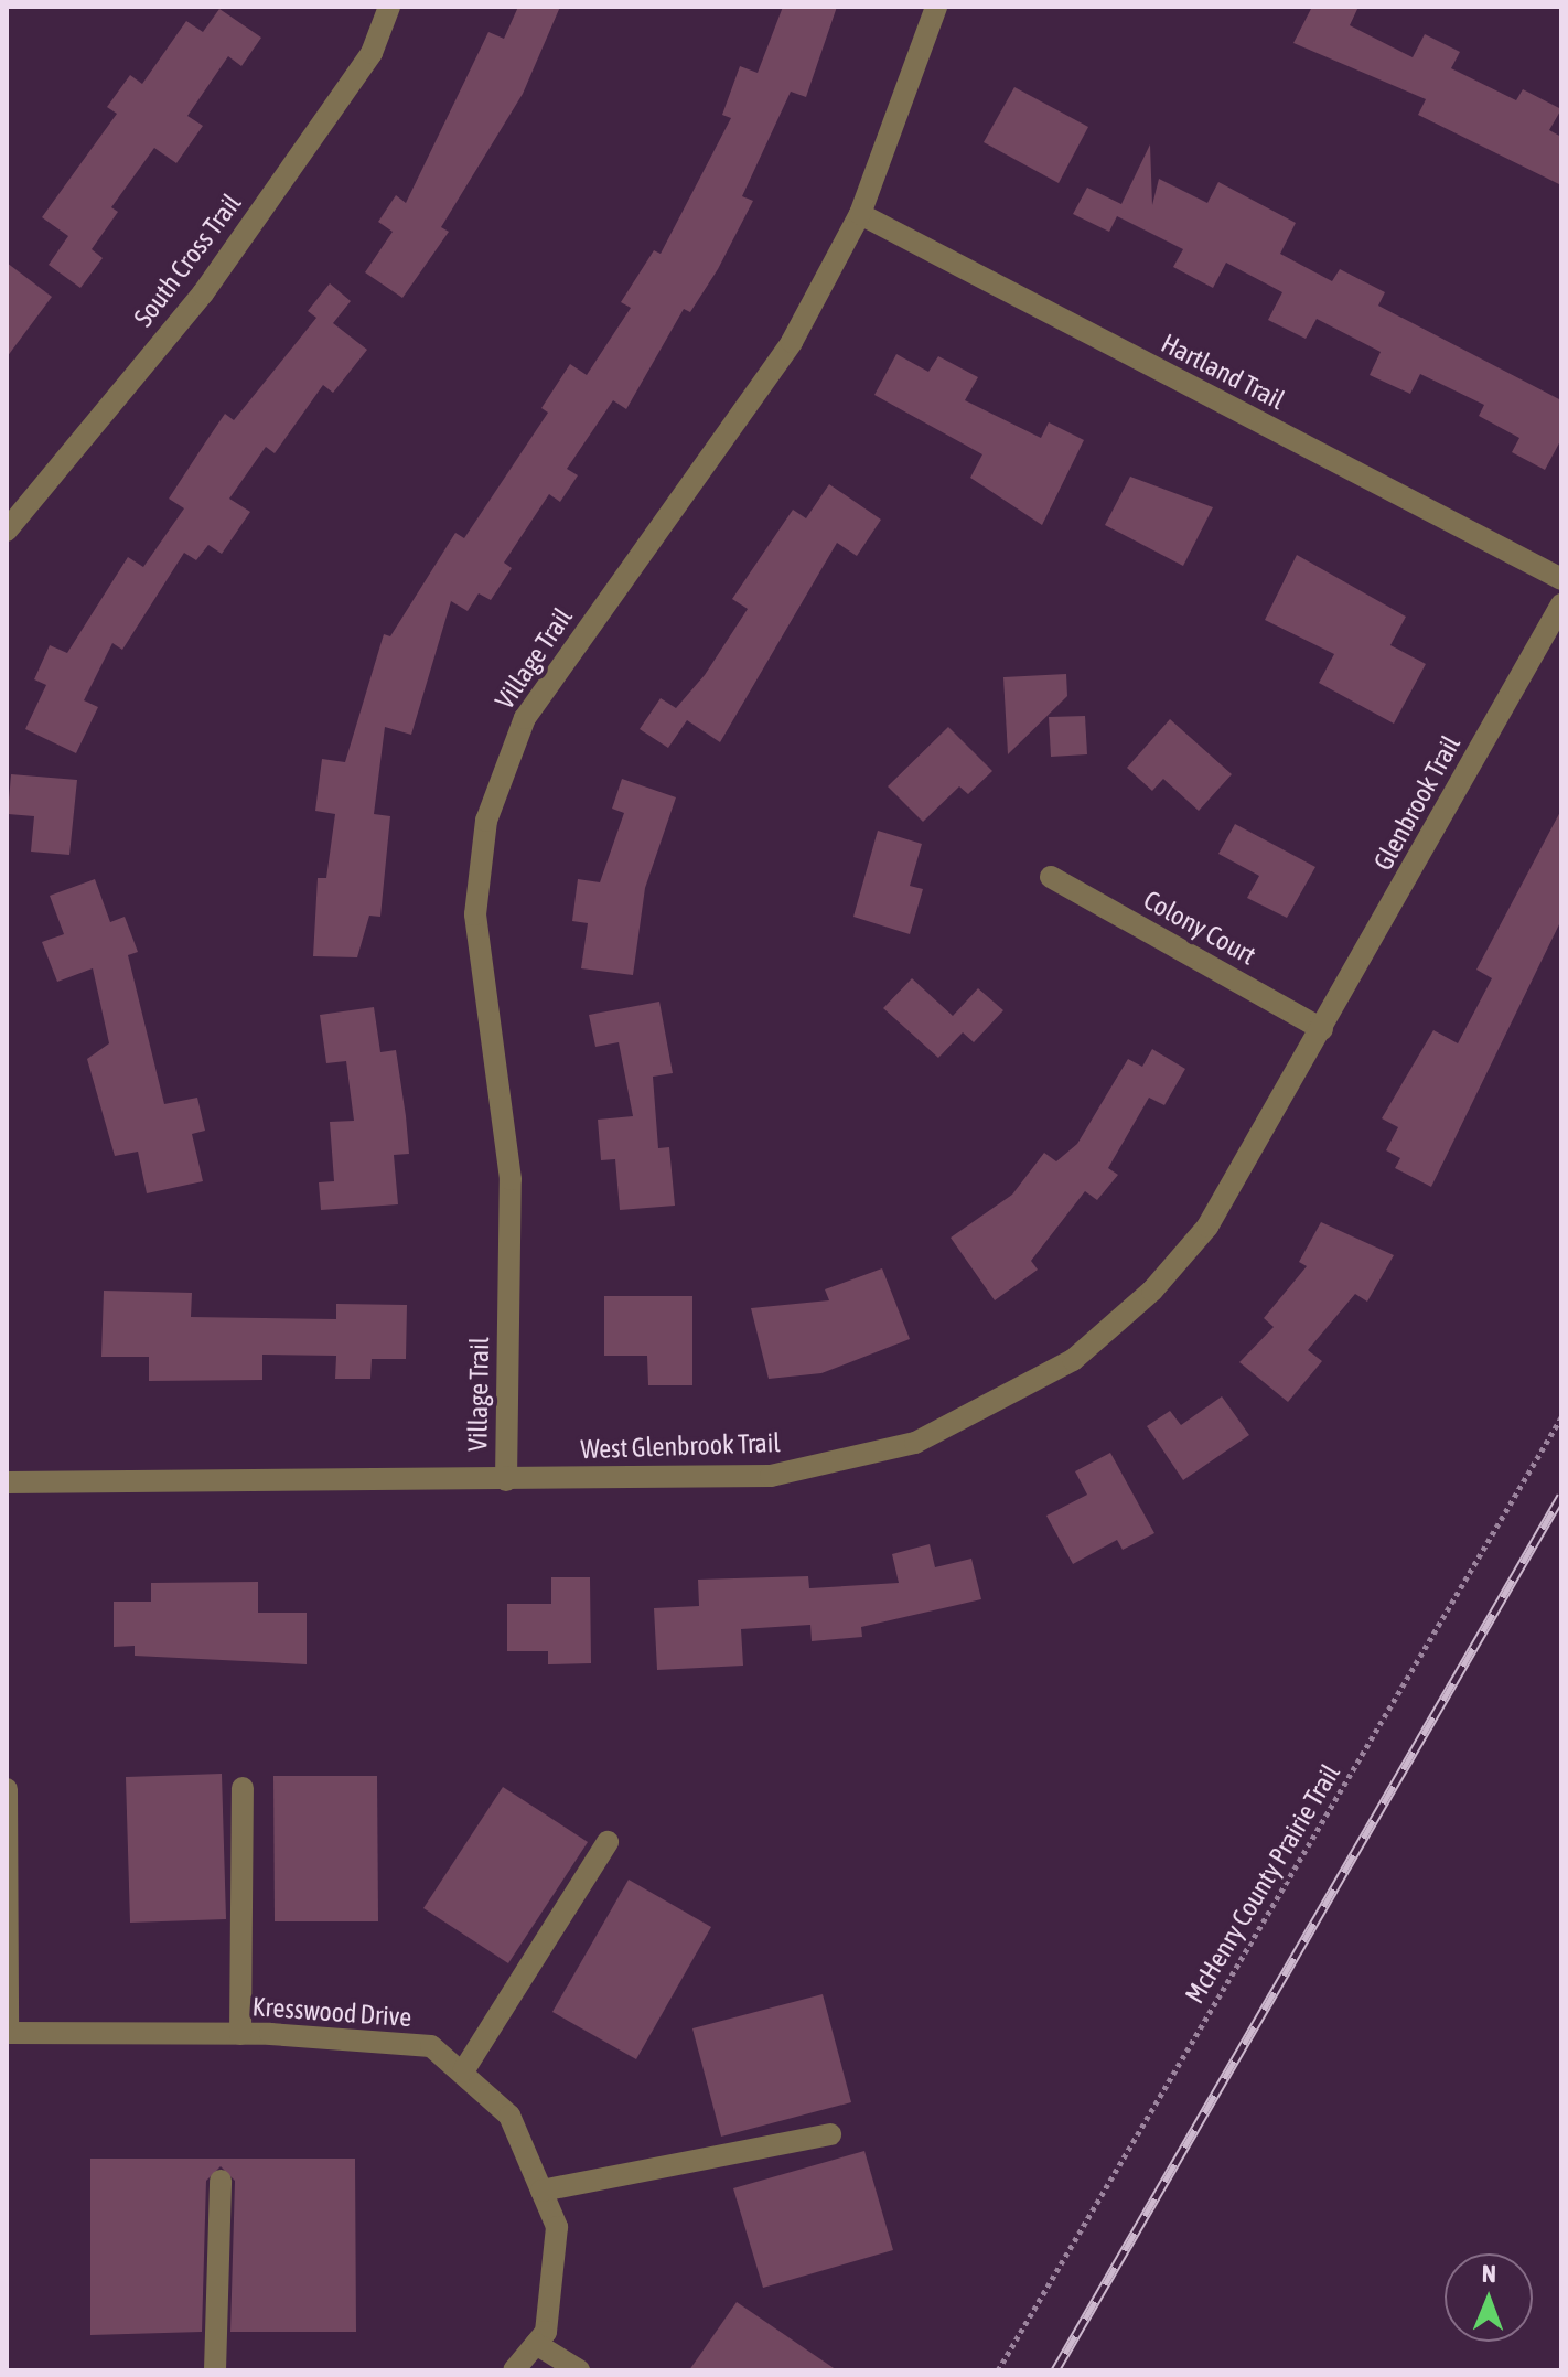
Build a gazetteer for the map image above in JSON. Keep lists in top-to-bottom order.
{
  "streets": {
    "street": [
      "South Cross Trail",
      "Hartland Trail",
      "Village Trail",
      "Glenbrook Trail",
      "Colony Court",
      "West Glenbrook Trail",
      "Kresswood Drive"
    ],
    "path": ["McHenry County Prairie Trail"]
  },
  "crossings": [
    ["Hartland Trail", "Village Trail"],
    ["Village Trail", "West Glenbrook Trail"],
    ["Glenbrook Trail", "Colony Court"],
    ["Glenbrook Trail", "West Glenbrook Trail"],
    ["Colony Court", "West Glenbrook Trail"]
  ],
  "north": "top"
}
